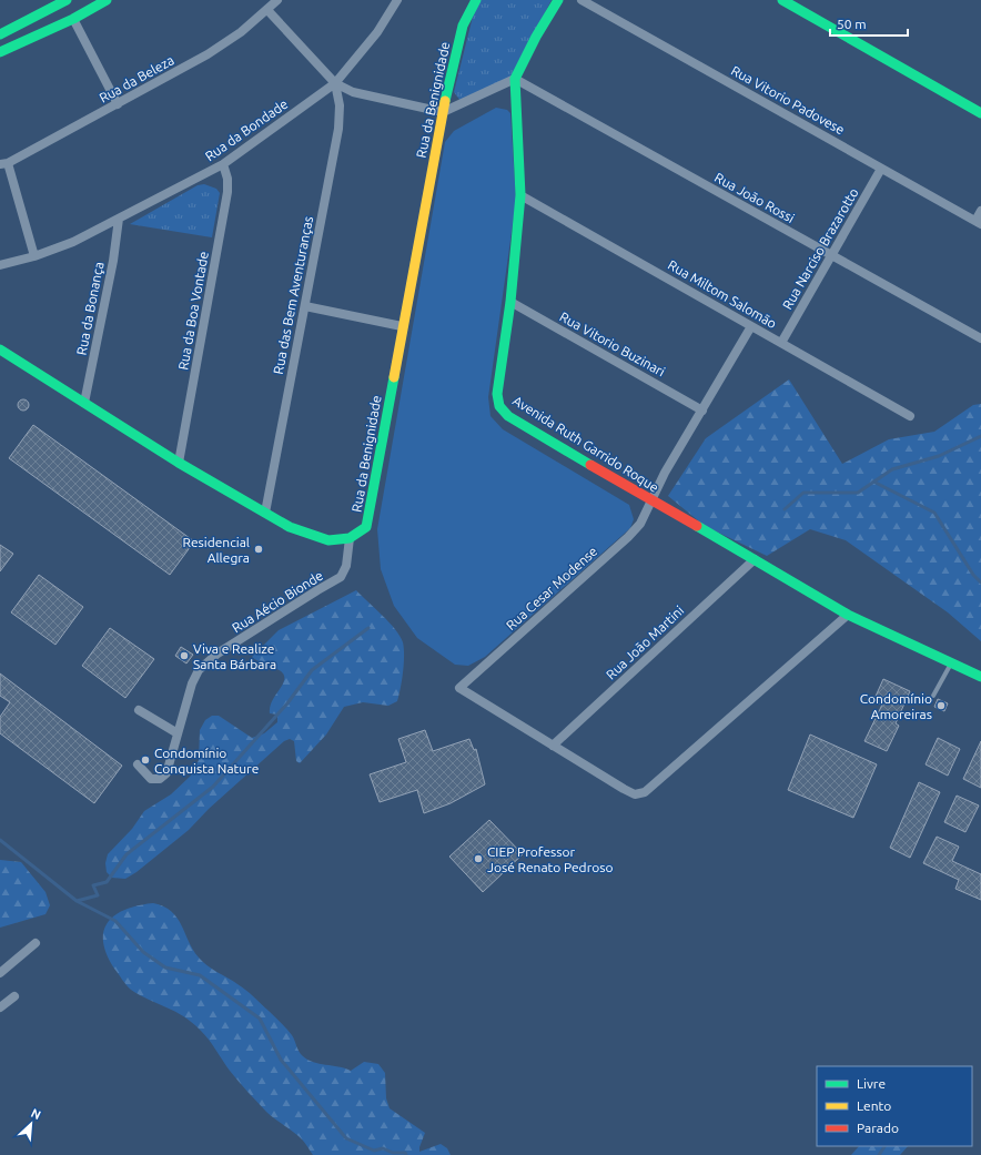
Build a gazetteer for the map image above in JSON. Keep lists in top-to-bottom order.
{
  "streets": {
    "street": [
      "Rua da Beleza",
      "Rua da Benignidade",
      "Rua Vitorio Padovese",
      "Rua da Bondade",
      "Rua João Rossi",
      "Rua Narciso Brazarotto",
      "Rua Miltom Salomão",
      "Rua das Bem Aventuranças",
      "Rua da Bonança",
      "Rua da Boa Vontade",
      "Rua Vitorio Buzinari",
      "Avenida Ruth Garrido Roque",
      "Rua Cesar Modense",
      "Rua Aécio Bionde",
      "Rua João Martini"
    ]
  },
  "crossings": [
    ["Rua da Benignidade", "Rua das Bem Aventuranças"],
    ["Rua da Benignidade", "Rua da Bonança"],
    ["Rua da Benignidade", "Rua da Boa Vontade"],
    ["Rua da Benignidade", "Rua Aécio Bionde"],
    ["Rua Vitorio Padovese", "Rua Narciso Brazarotto"],
    ["Rua da Bondade", "Rua das Bem Aventuranças"],
    ["Rua da Bondade", "Rua da Bonança"],
    ["Rua da Bondade", "Rua da Boa Vontade"],
    ["Rua João Rossi", "Rua Narciso Brazarotto"],
    ["Rua João Rossi", "Avenida Ruth Garrido Roque"],
    ["Rua Narciso Brazarotto", "Rua Miltom Salomão"],
    ["Rua Miltom Salomão", "Avenida Ruth Garrido Roque"],
    ["Rua Miltom Salomão", "Rua Cesar Modense"],
    ["Rua Vitorio Buzinari", "Avenida Ruth Garrido Roque"],
    ["Rua Vitorio Buzinari", "Rua Cesar Modense"],
    ["Avenida Ruth Garrido Roque", "Rua Cesar Modense"],
    ["Avenida Ruth Garrido Roque", "Rua João Martini"],
    ["Rua Cesar Modense", "Rua João Martini"]
  ],
  "places": [
    "Residencial Allegra",
    "Viva e Realize Santa Bárbara",
    "Condomínio Amoreiras",
    "Condomínio Conquista Nature",
    "CIEP Professor José Renato Pedroso"
  ],
  "legend": ["Livre", "Lento", "Parado"],
  "scale_bar": "50 m",
  "north": "top right"
}
